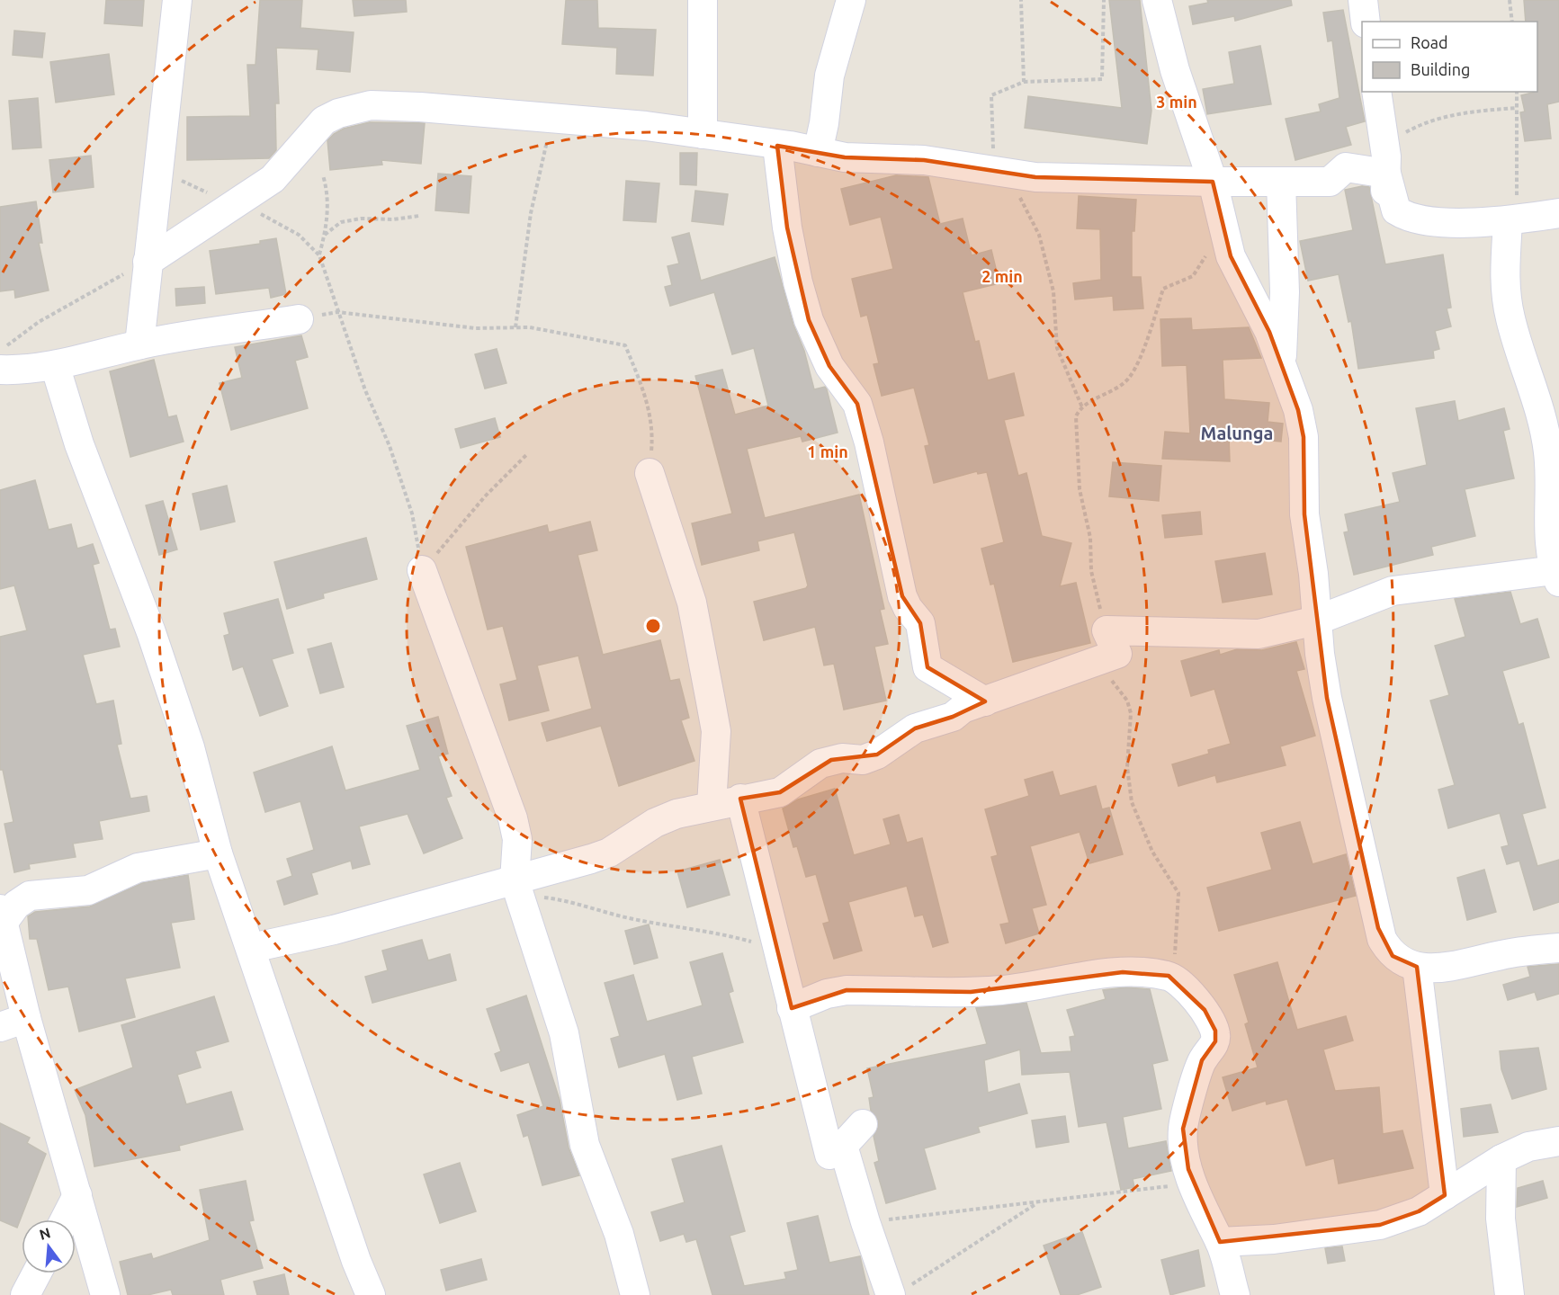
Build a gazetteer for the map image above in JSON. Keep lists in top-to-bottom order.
{
  "districts": ["Malunga"],
  "legend": ["Road", "Building"],
  "north": "top",
  "rings": ["3 min", "2 min", "1 min"]
}
